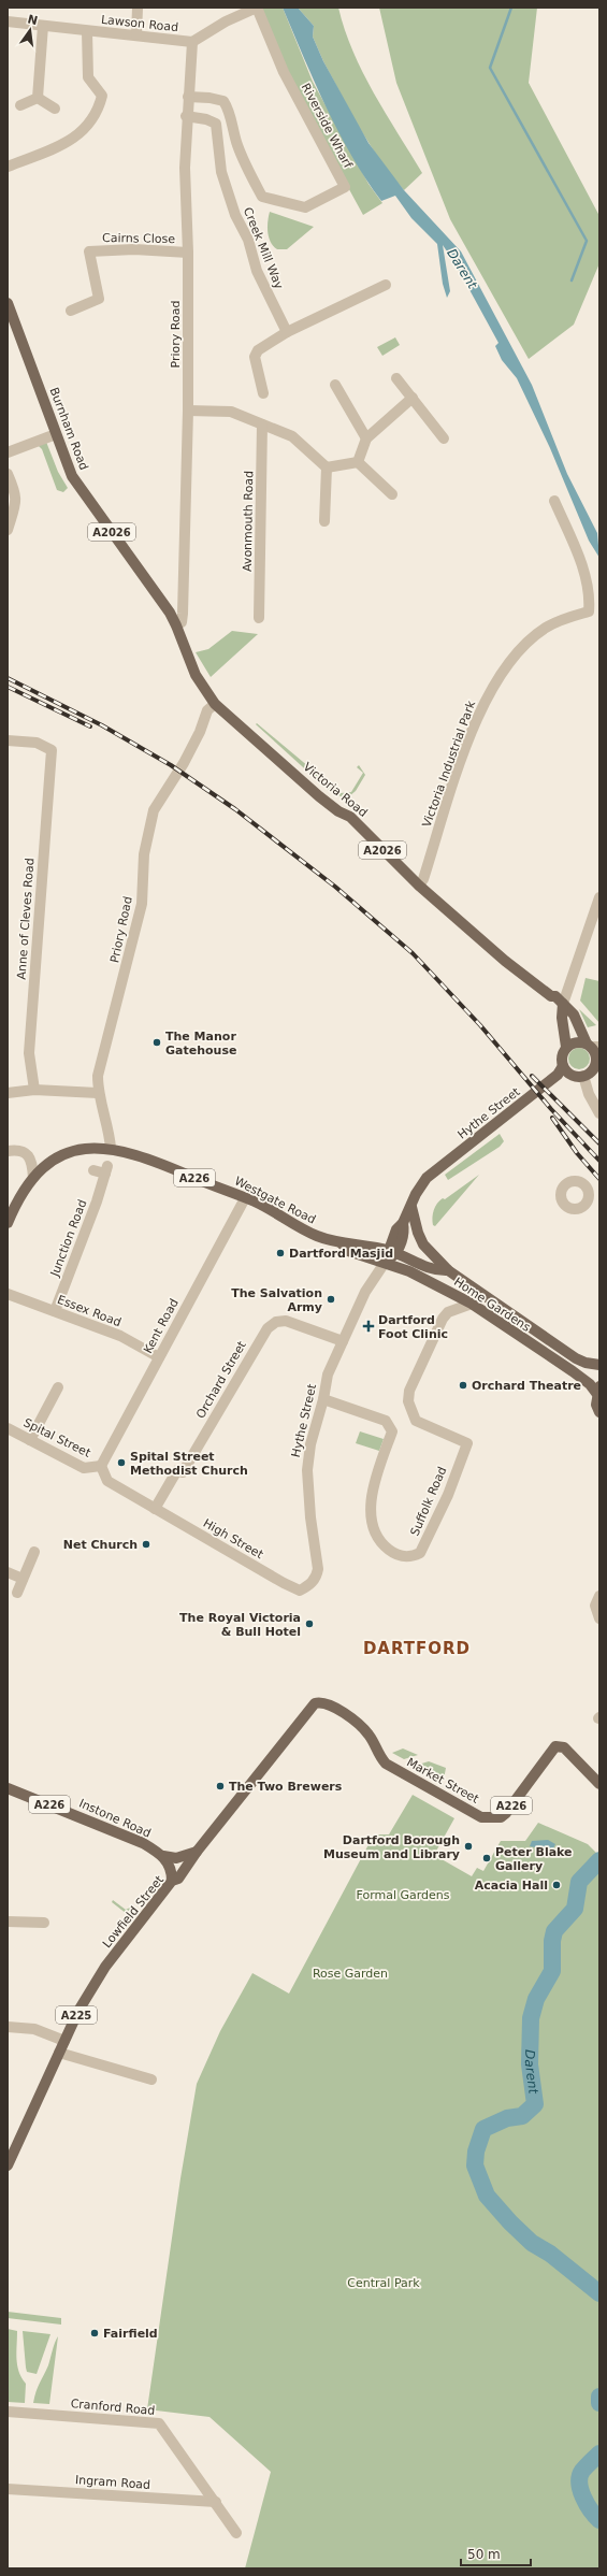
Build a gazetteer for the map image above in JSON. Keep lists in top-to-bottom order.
{
  "streets": {
    "main road": [
      "Burnham Road",
      "A2026",
      "Victoria Road",
      "Hythe Street",
      "A226",
      "Westgate Road",
      "Home Gardens",
      "Market Street",
      "Instone Road",
      "Lowfield Street",
      "A225"
    ],
    "street": [
      "Lawson Road",
      "Riverside Wharf",
      "Cairns Close",
      "Creek Mill Way",
      "Priory Road",
      "Avonmouth Road",
      "Victoria Industrial Park",
      "Anne of Cleves Road",
      "Junction Road",
      "Essex Road",
      "Kent Road",
      "Orchard Street",
      "Spital Street",
      "Suffolk Road",
      "High Street",
      "Cranford Road",
      "Ingram Road"
    ]
  },
  "crossings": [
    ["Lawson Road", "Priory Road"],
    ["Riverside Wharf", "Priory Road"],
    ["Cairns Close", "Priory Road"],
    ["Creek Mill Way", "Priory Road"],
    ["Priory Road", "Burnham Road"],
    ["Priory Road", "Victoria Road"],
    ["Priory Road", "Westgate Road"],
    ["Burnham Road", "Victoria Road"],
    ["Victoria Industrial Park", "Victoria Road"],
    ["Victoria Road", "Hythe Street"],
    ["Hythe Street", "Westgate Road"],
    ["Hythe Street", "Home Gardens"],
    ["Hythe Street", "Orchard Street"],
    ["Hythe Street", "Suffolk Road"],
    ["Hythe Street", "High Street"],
    ["A226", "Instone Road"],
    ["A226", "Lowfield Street"],
    ["Westgate Road", "Home Gardens"],
    ["Westgate Road", "Kent Road"],
    ["Junction Road", "Essex Road"],
    ["Home Gardens", "Suffolk Road"],
    ["Essex Road", "Kent Road"],
    ["Kent Road", "Spital Street"],
    ["Orchard Street", "Spital Street"],
    ["Orchard Street", "High Street"],
    ["Spital Street", "High Street"],
    ["Market Street", "Lowfield Street"],
    ["Cranford Road", "Ingram Road"]
  ],
  "districts": ["DARTFORD"],
  "water": ["Darent"],
  "parks": ["Formal Gardens", "Rose Garden", "Central Park"],
  "places": {
    "other": [
      "The Manor Gatehouse",
      "Dartford Masjid",
      "The Salvation Army",
      "Orchard Theatre",
      "Spital Street Methodist Church",
      "Net Church",
      "The Royal Victoria & Bull Hotel",
      "The Two Brewers",
      "Dartford Borough Museum and Library",
      "Peter Blake Gallery",
      "Acacia Hall",
      "Fairfield"
    ],
    "health": ["Dartford Foot Clinic"]
  },
  "scale_bar": "50 m",
  "north": "top"
}
